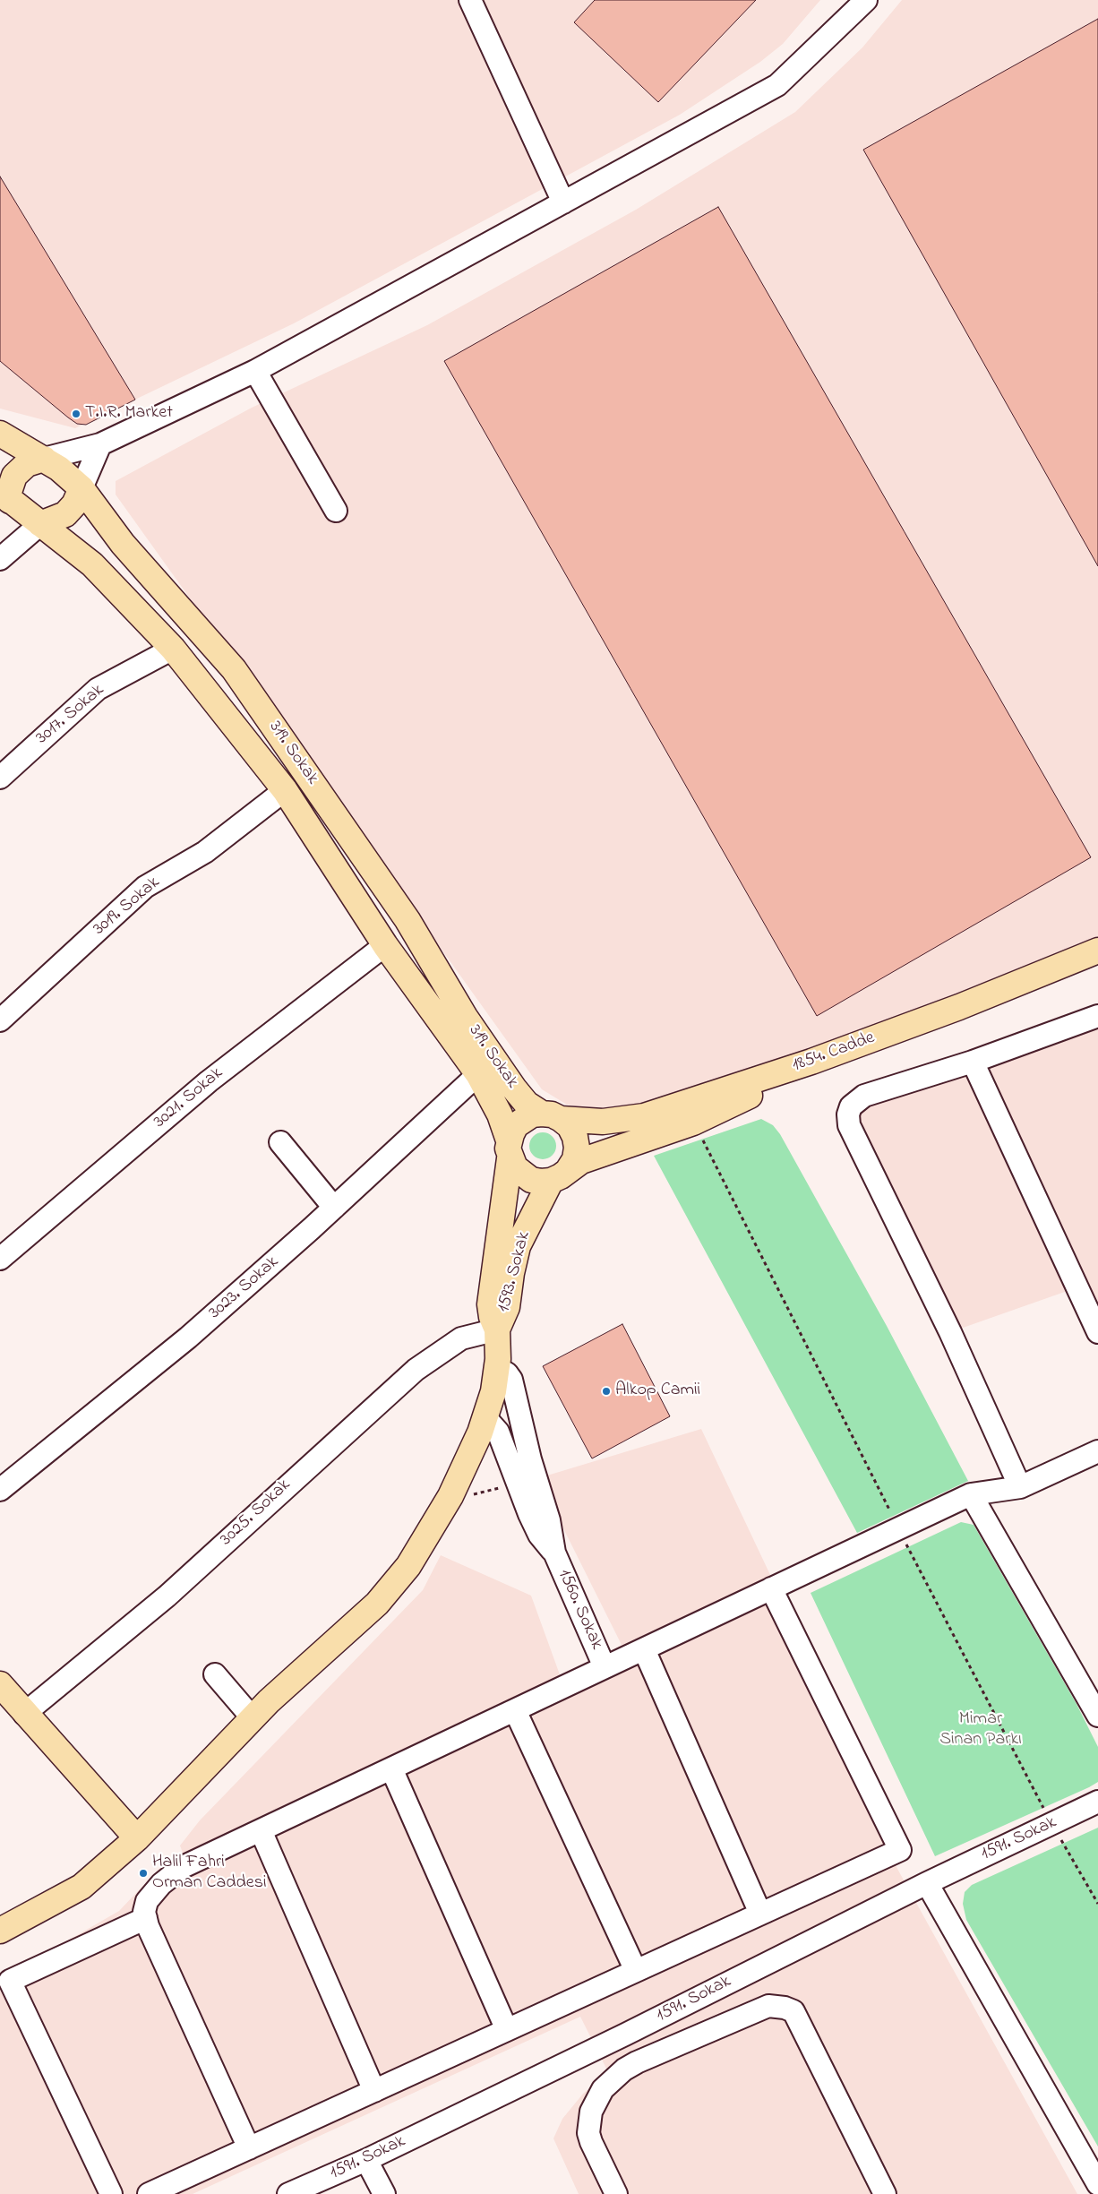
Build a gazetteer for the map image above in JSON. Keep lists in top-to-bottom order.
{
  "streets": {
    "main road": ["319. Sokak", "1854. Cadde", "1593. Sokak"],
    "street": [
      "3017. Sokak",
      "3019. Sokak",
      "3021. Sokak",
      "3023. Sokak",
      "3025. Sokak",
      "1560. Sokak",
      "1591. Sokak"
    ]
  },
  "crossings": [
    ["3017. Sokak", "319. Sokak"],
    ["319. Sokak", "3019. Sokak"],
    ["319. Sokak", "1854. Cadde"],
    ["319. Sokak", "3021. Sokak"],
    ["319. Sokak", "1593. Sokak"],
    ["319. Sokak", "3023. Sokak"],
    ["1854. Cadde", "1593. Sokak"],
    ["1593. Sokak", "3025. Sokak"]
  ],
  "parks": ["Mimar Sinan Parkı"],
  "places": ["T.I.R. Market", "Alkop Camii", "Halil Fahri Orman Caddesi"]
}
